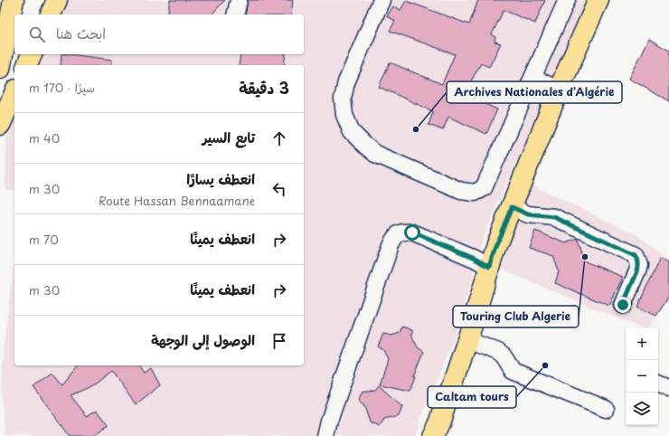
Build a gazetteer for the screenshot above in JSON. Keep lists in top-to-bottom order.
{
  "places": ["Archives Nationales d'Algérie", "Touring Club Algerie", "Caltam tours"],
  "page": {
    "search": "ابحث هنا",
    "heading": ["3 دقيقة", "سيرًا · 170 m"],
    "list": [
      ["تابع السير", "40 m"],
      ["انعطف يسارًا", "Route Hassan Bennaamane", "30 m"],
      ["انعطف يمينًا", "70 m"],
      ["انعطف يمينًا", "30 m"],
      "الوصول إلى الوجهة"
    ],
    "map_buttons": ["+", "−"]
  }
}
